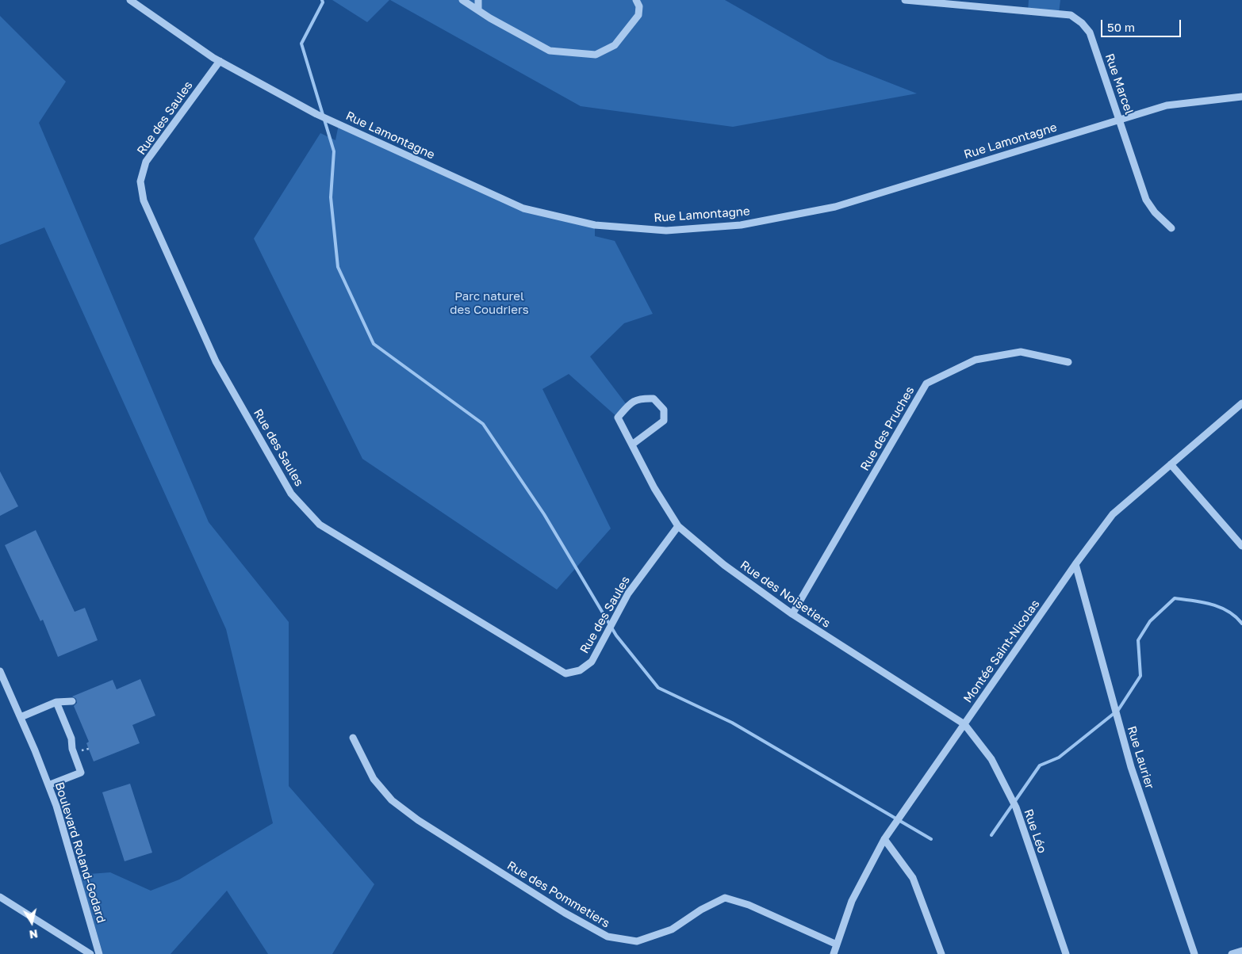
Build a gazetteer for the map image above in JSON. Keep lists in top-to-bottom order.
{
  "streets": {
    "street": [
      "Rue Marcel",
      "Rue des Saules",
      "Rue Lamontagne",
      "Rue des Pruches",
      "Rue des Noisetiers",
      "Montée Saint-Nicolas",
      "Rue Laurier",
      "Rue Léo",
      "Boulevard Roland-Godard",
      "Rue des Pommetiers"
    ]
  },
  "crossings": [
    ["Rue Marcel", "Rue Lamontagne"],
    ["Rue des Saules", "Rue Lamontagne"],
    ["Rue des Saules", "Rue des Noisetiers"],
    ["Rue des Pruches", "Rue des Noisetiers"],
    ["Rue des Noisetiers", "Montée Saint-Nicolas"],
    ["Rue des Noisetiers", "Rue Léo"],
    ["Montée Saint-Nicolas", "Rue Laurier"],
    ["Montée Saint-Nicolas", "Rue Léo"],
    ["Montée Saint-Nicolas", "Rue des Pommetiers"]
  ],
  "parks": ["Parc naturel des Coudriers"],
  "scale_bar": "50 m",
  "north": "bottom"
}
